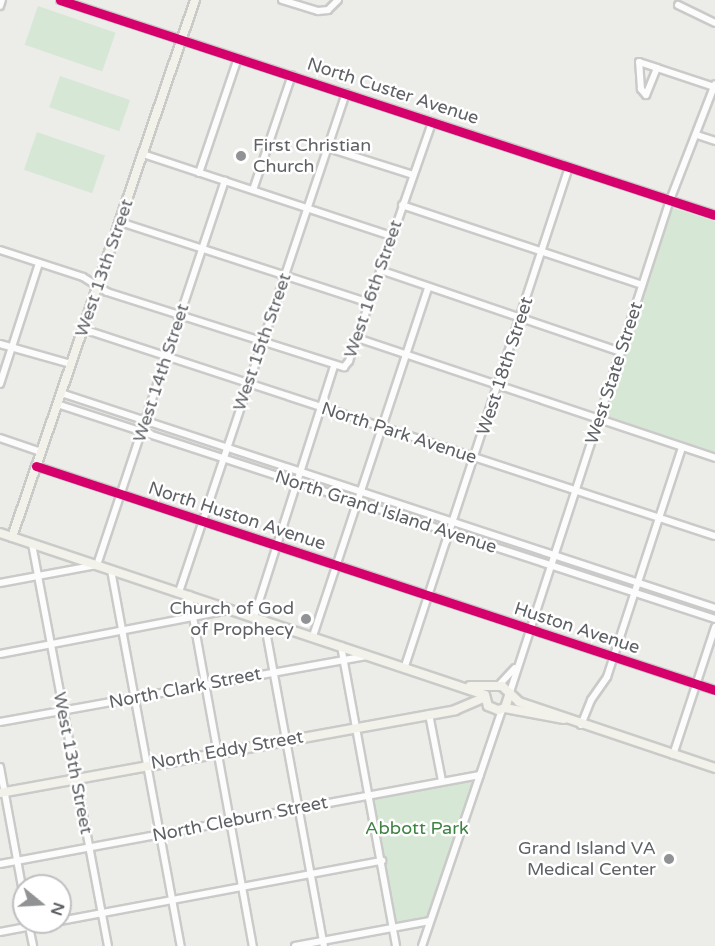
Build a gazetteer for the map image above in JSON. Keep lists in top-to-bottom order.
{
  "streets": {
    "main road": ["West 13th Street", "North Eddy Street"],
    "street": [
      "North Custer Avenue",
      "West 16th Street",
      "West 15th Street",
      "West 18th Street",
      "West 14th Street",
      "West State Street",
      "North Park Avenue",
      "North Grand Island Avenue",
      "North Huston Avenue",
      "Huston Avenue",
      "North Clark Street",
      "North Cleburn Street"
    ]
  },
  "crossings": [
    ["North Custer Avenue", "West 13th Street"],
    ["North Custer Avenue", "West 16th Street"],
    ["North Custer Avenue", "West 15th Street"],
    ["North Custer Avenue", "West 18th Street"],
    ["North Custer Avenue", "West State Street"],
    ["West 13th Street", "North Park Avenue"],
    ["West 13th Street", "North Grand Island Avenue"],
    ["West 13th Street", "North Huston Avenue"],
    ["West 13th Street", "North Clark Street"],
    ["West 13th Street", "North Eddy Street"],
    ["West 13th Street", "North Cleburn Street"],
    ["West 16th Street", "North Park Avenue"],
    ["West 16th Street", "North Grand Island Avenue"],
    ["West 16th Street", "North Huston Avenue"],
    ["West 15th Street", "North Park Avenue"],
    ["West 15th Street", "North Grand Island Avenue"],
    ["West 15th Street", "North Huston Avenue"],
    ["West 18th Street", "North Park Avenue"],
    ["West 18th Street", "North Grand Island Avenue"],
    ["West 18th Street", "North Huston Avenue"],
    ["West 18th Street", "Huston Avenue"],
    ["West 14th Street", "North Park Avenue"],
    ["West 14th Street", "North Grand Island Avenue"],
    ["West 14th Street", "North Huston Avenue"],
    ["West State Street", "North Park Avenue"],
    ["West State Street", "North Grand Island Avenue"],
    ["West State Street", "Huston Avenue"],
    ["North Huston Avenue", "Huston Avenue"]
  ],
  "parks": ["Abbott Park"],
  "places": ["First Christian Church", "Church of God of Prophecy", "Grand Island VA Medical Center"],
  "north": "right"
}
